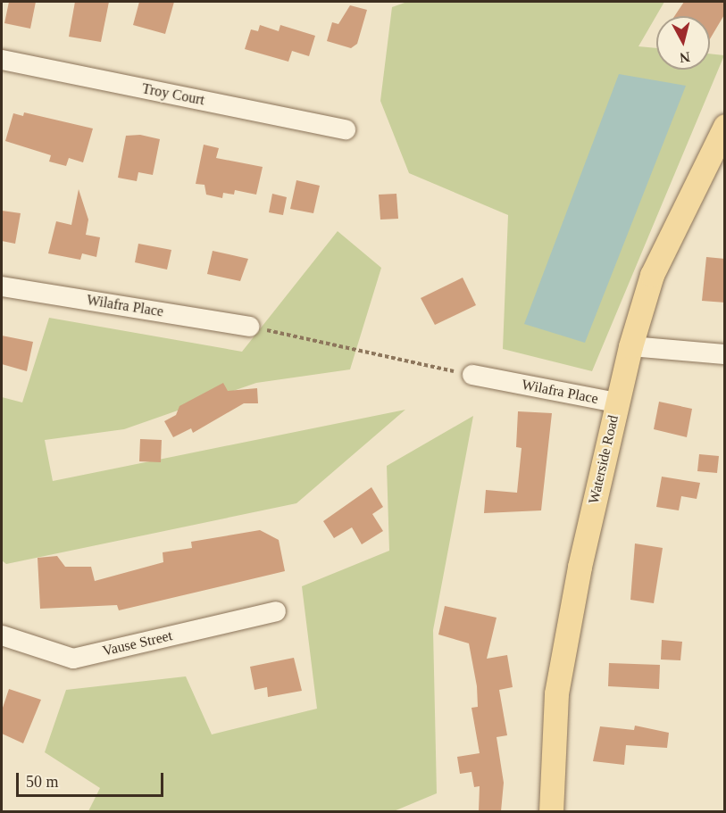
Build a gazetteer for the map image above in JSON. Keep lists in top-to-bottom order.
{
  "streets": {
    "main road": ["Waterside Road"],
    "street": ["Troy Court", "Wilafra Place", "Vause Street"]
  },
  "crossings": [
    ["Wilafra Place", "Waterside Road"]
  ],
  "scale_bar": "50 m",
  "north": "bottom"
}
